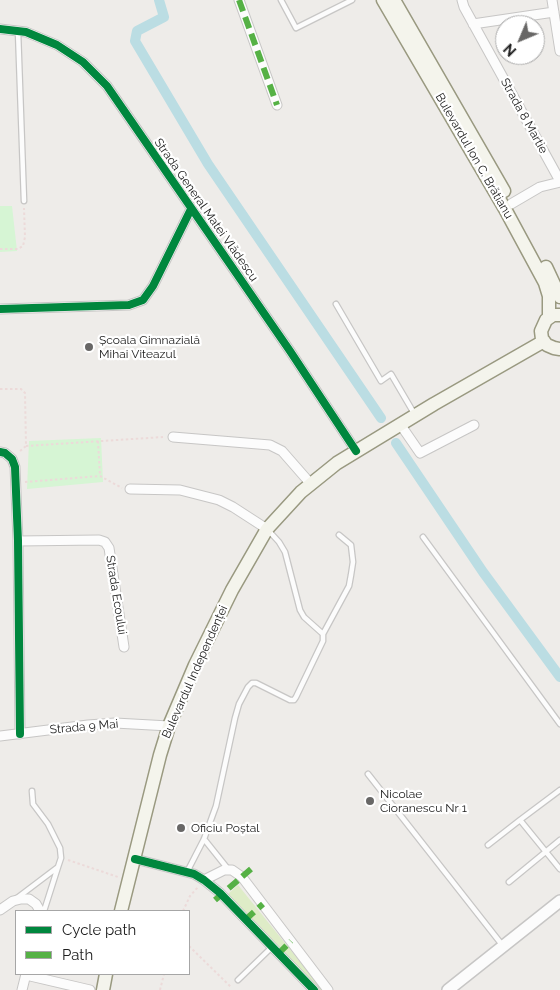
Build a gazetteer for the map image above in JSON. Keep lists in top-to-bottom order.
{
  "streets": {
    "main road": ["Bulevardul Ion C. Brătianu", "Bulevardul Independenței"],
    "street": [
      "Strada 8 Martie",
      "Strada General Matei Vlădescu",
      "Strada Ecoului",
      "Strada 9 Mai"
    ]
  },
  "crossings": [
    ["Strada 8 Martie", "Bulevardul Ion C. Brătianu"],
    ["Bulevardul Ion C. Brătianu", "Bulevardul Independenței"],
    ["Strada General Matei Vlădescu", "Bulevardul Independenței"],
    ["Bulevardul Independenței", "Strada 9 Mai"]
  ],
  "places": ["Școala Gimnazială Mihai Viteazul", "Nicolae Cioranescu Nr 1", "Oficiu Poștal"],
  "legend": ["Cycle path", "Path"],
  "north": "bottom left"
}
